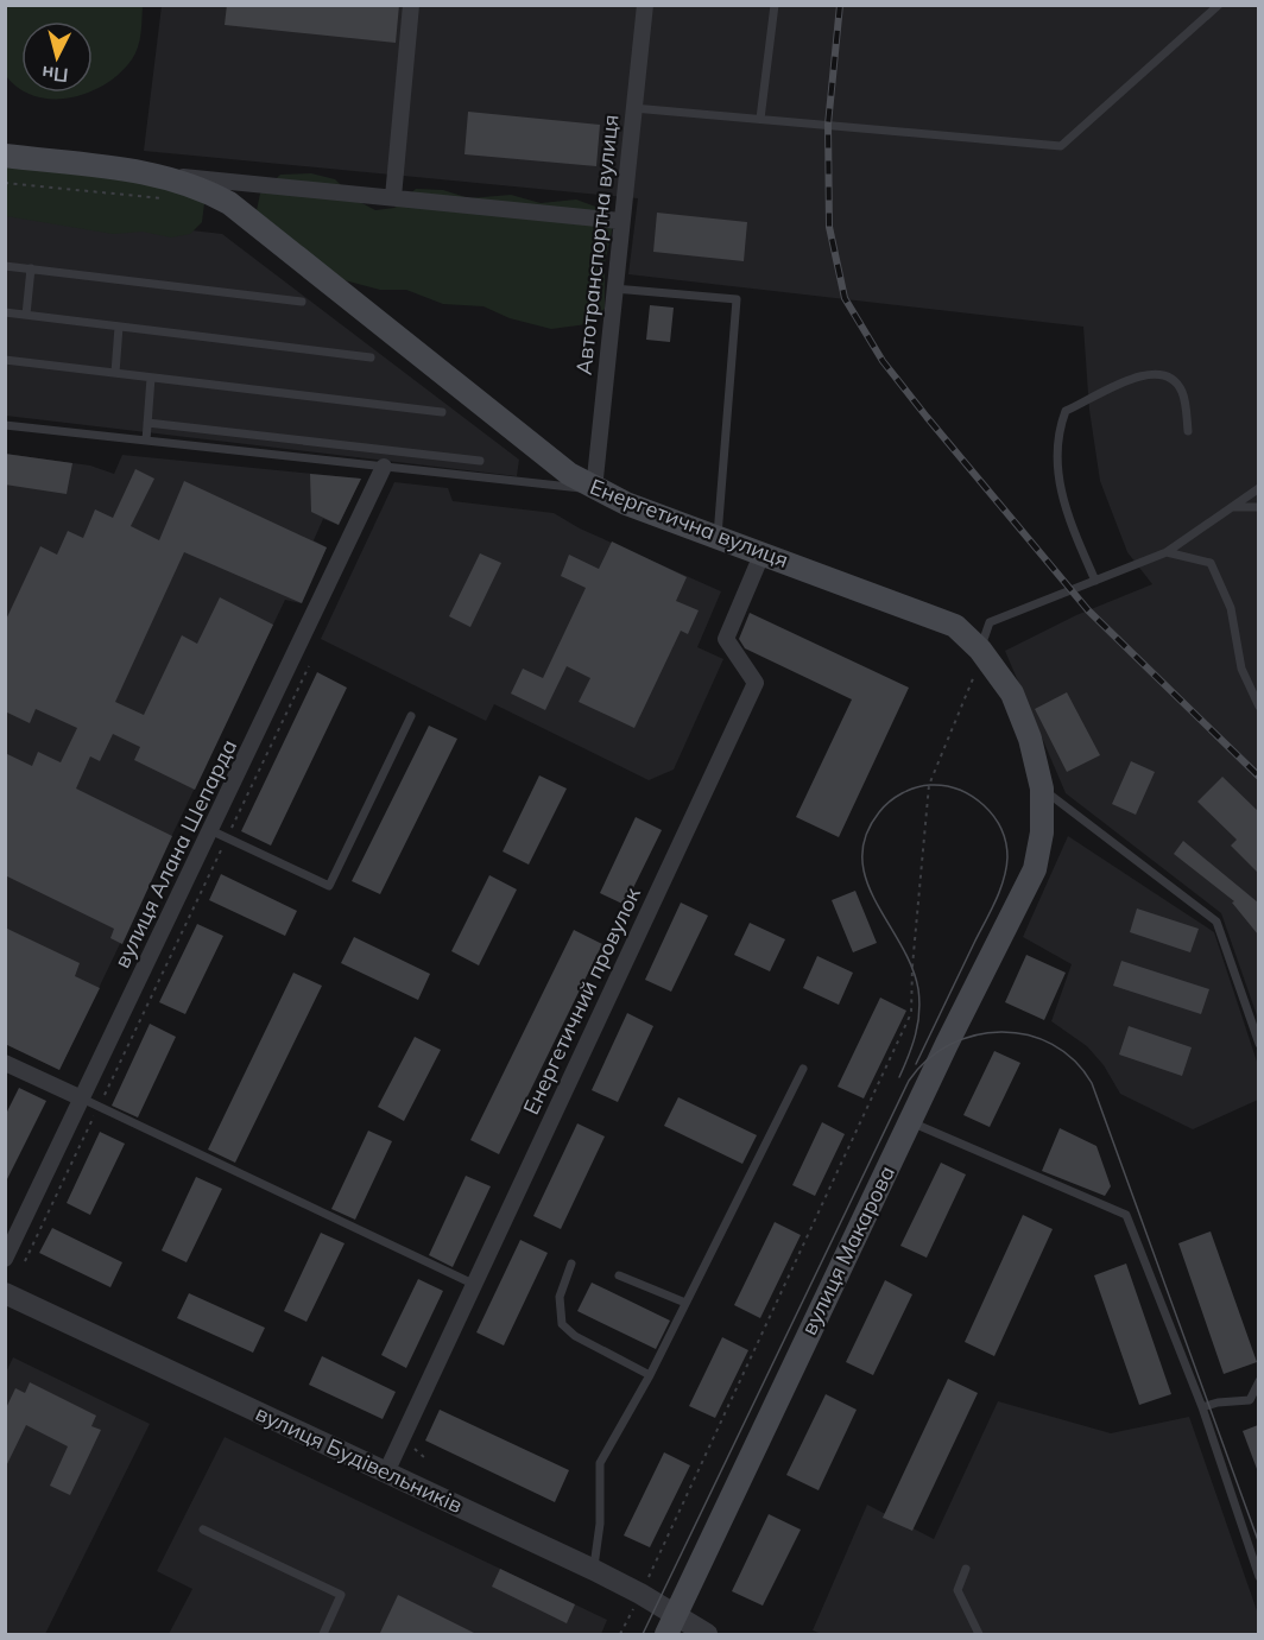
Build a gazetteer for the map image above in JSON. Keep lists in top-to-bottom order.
{
  "streets": {
    "main road": ["Енергетична вулиця", "вулиця Макарова"],
    "street": [
      "Автотранспортна вулиця",
      "вулиця Алана Шепарда",
      "Енергетичний провулок",
      "вулиця Будівельників"
    ]
  },
  "crossings": [
    ["Автотранспортна вулиця", "Енергетична вулиця"],
    ["Енергетична вулиця", "Енергетичний провулок"],
    ["Енергетична вулиця", "вулиця Макарова"],
    ["Енергетичний провулок", "вулиця Будівельників"],
    ["вулиця Макарова", "вулиця Будівельників"]
  ],
  "north": "bottom"
}
